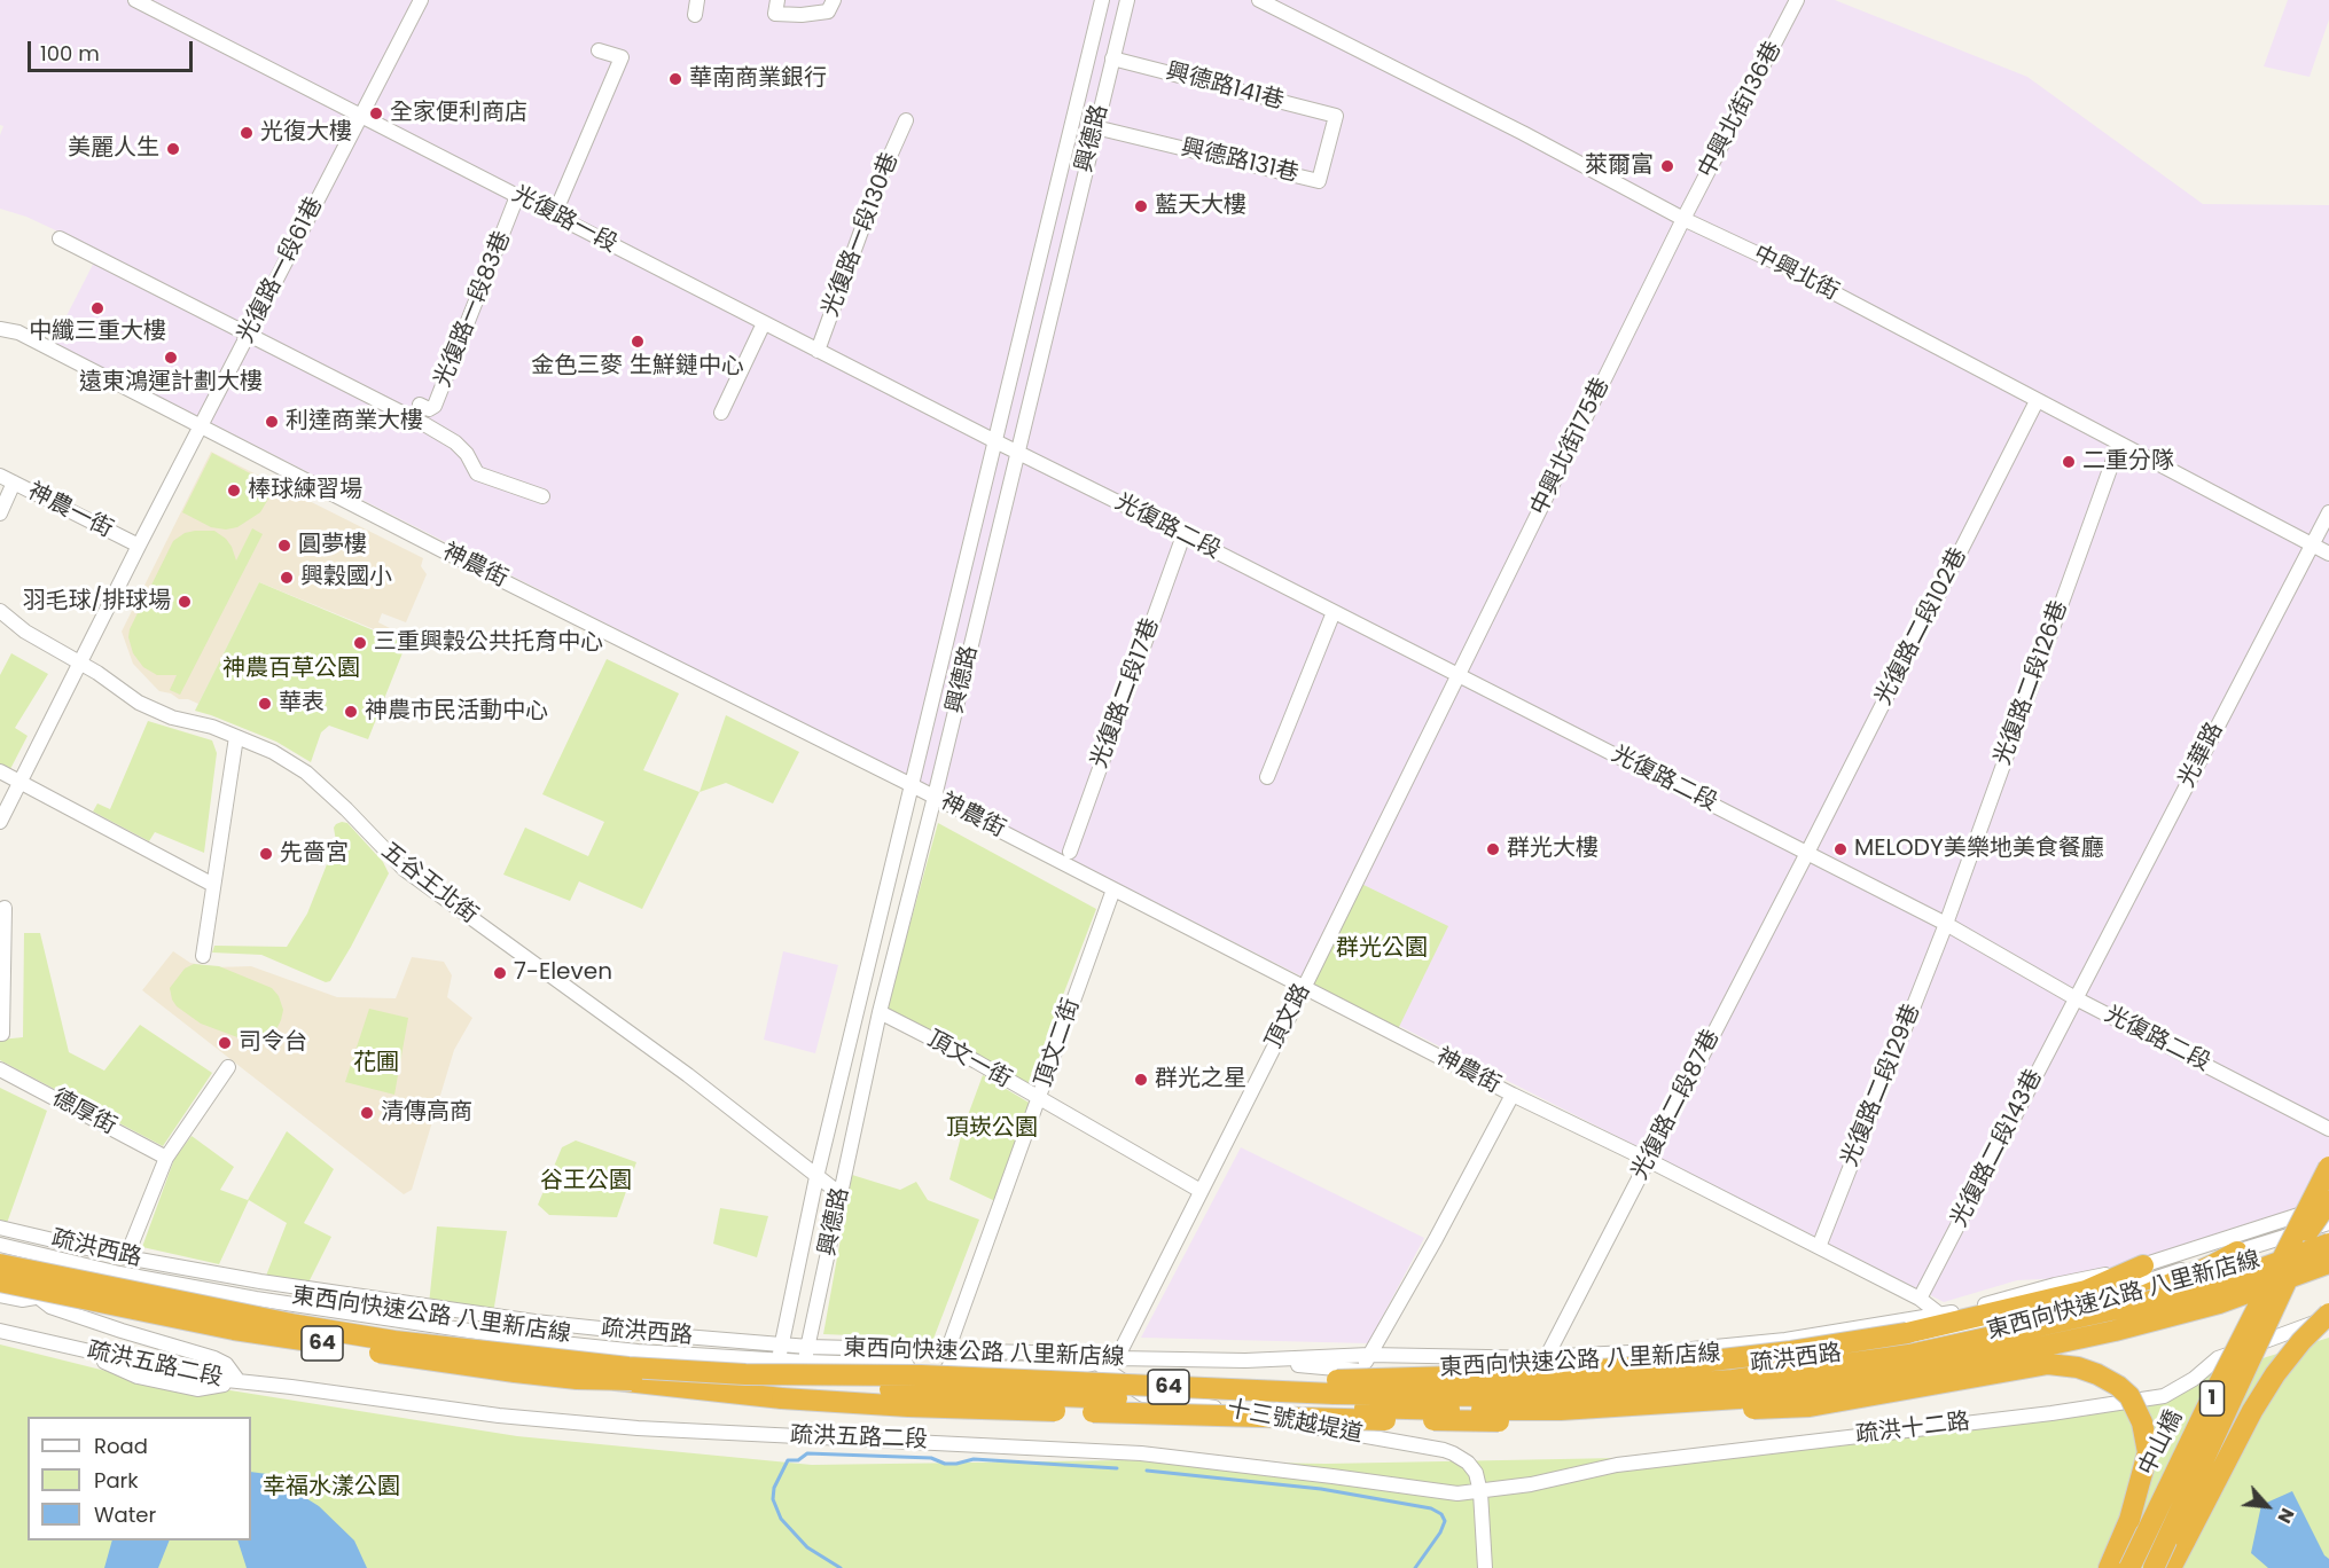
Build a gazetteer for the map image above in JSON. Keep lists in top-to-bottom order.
{
  "streets": {
    "highway": [
      "東西向快速公路 八里新店線",
      "64",
      "1",
      "中山橋"
    ],
    "street": [
      "興德路141巷",
      "中興北街136巷",
      "興德路",
      "興德路131巷",
      "光復路一段",
      "光復路一段130巷",
      "光復路一段61巷",
      "中興北街",
      "光復路一段83巷",
      "中興北街175巷",
      "神農一街",
      "光復路二段",
      "神農街",
      "光復路二段102巷",
      "光復路二段126巷",
      "光復路二段17巷",
      "光華路",
      "五谷王北街",
      "頂文路",
      "頂文二街",
      "頂文一街",
      "光復路二段129巷",
      "光復路二段87巷",
      "德厚街",
      "光復路二段143巷",
      "疏洪西路",
      "疏洪五路二段",
      "十三號越堤道",
      "疏洪十二路"
    ]
  },
  "crossings": [
    ["興德路141巷", "興德路"],
    ["興德路141巷", "興德路131巷"],
    ["中興北街136巷", "中興北街"],
    ["中興北街136巷", "中興北街175巷"],
    ["興德路", "興德路131巷"],
    ["興德路", "光復路一段"],
    ["興德路", "光復路二段"],
    ["興德路", "神農街"],
    ["興德路", "五谷王北街"],
    ["興德路", "頂文一街"],
    ["興德路", "疏洪西路"],
    ["光復路一段", "光復路一段130巷"],
    ["光復路一段", "光復路一段61巷"],
    ["光復路一段", "光復路一段83巷"],
    ["光復路一段", "光復路二段"],
    ["光復路一段61巷", "神農一街"],
    ["光復路一段61巷", "神農街"],
    ["光復路一段61巷", "五谷王北街"],
    ["中興北街", "中興北街175巷"],
    ["中興北街", "光復路二段102巷"],
    ["中興北街", "光復路二段126巷"],
    ["中興北街", "光華路"],
    ["中興北街175巷", "光復路二段"],
    ["中興北街175巷", "頂文路"],
    ["光復路二段", "光復路二段102巷"],
    ["光復路二段", "光復路二段126巷"],
    ["光復路二段", "光復路二段17巷"],
    ["光復路二段", "光華路"],
    ["光復路二段", "頂文路"],
    ["光復路二段", "光復路二段129巷"],
    ["光復路二段", "光復路二段87巷"],
    ["光復路二段", "光復路二段143巷"],
    ["神農街", "頂文路"],
    ["神農街", "頂文二街"],
    ["神農街", "光復路二段129巷"],
    ["神農街", "光復路二段87巷"],
    ["神農街", "光復路二段143巷"],
    ["神農街", "疏洪西路"],
    ["光復路二段102巷", "光復路二段87巷"],
    ["光復路二段126巷", "光復路二段129巷"],
    ["光華路", "光復路二段143巷"],
    ["頂文路", "頂文一街"],
    ["頂文路", "疏洪西路"],
    ["頂文二街", "頂文一街"],
    ["頂文二街", "疏洪西路"],
    ["光復路二段87巷", "疏洪西路"],
    ["疏洪西路", "十三號越堤道"],
    ["疏洪五路二段", "十三號越堤道"],
    ["疏洪五路二段", "疏洪十二路"],
    ["1", "中山橋"],
    ["十三號越堤道", "疏洪十二路"]
  ],
  "parks": [
    "神農百草公園",
    "群光公園",
    "花圃",
    "頂崁公園",
    "谷王公園",
    "幸福水漾公園"
  ],
  "places": [
    "華南商業銀行",
    "全家便利商店",
    "光復大樓",
    "美麗人生",
    "萊爾富",
    "藍天大樓",
    "中纖三重大樓",
    "金色三麥 生鮮鏈中心",
    "遠東鴻運計劃大樓",
    "利達商業大樓",
    "二重分隊",
    "棒球練習場",
    "圓夢樓",
    "興穀國小",
    "羽毛球/排球場",
    "三重興穀公共托育中心",
    "華表",
    "神農市民活動中心",
    "群光大樓",
    "MELODY美樂地美食餐廳",
    "先嗇宮",
    "7-Eleven",
    "司令台",
    "群光之星",
    "清傳高商"
  ],
  "legend": ["Road", "Park", "Water"],
  "scale_bar": "100 m",
  "north": "bottom right"
}
